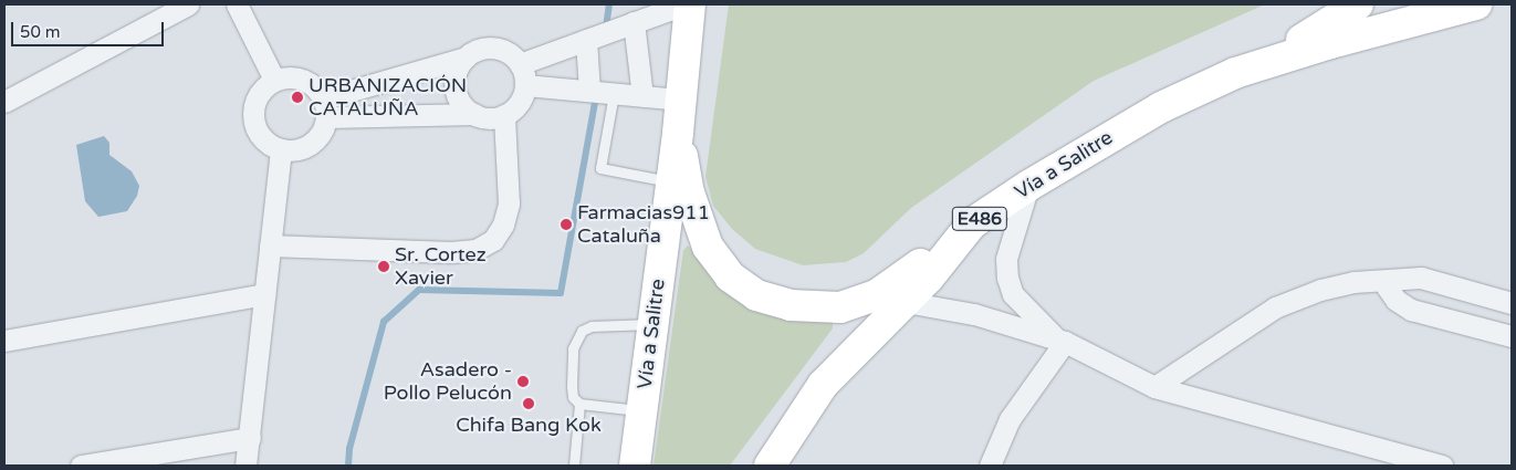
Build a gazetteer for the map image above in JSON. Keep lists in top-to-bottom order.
{
  "streets": {
    "main road": ["Vía a Salitre", "E486"]
  },
  "places": [
    "URBANIZACIÓN CATALUÑA",
    "Farmacias911 Cataluña",
    "Sr. Cortez Xavier",
    "Asadero - Pollo Pelucón",
    "Chifa Bang Kok"
  ],
  "scale_bar": "50 m"
}
